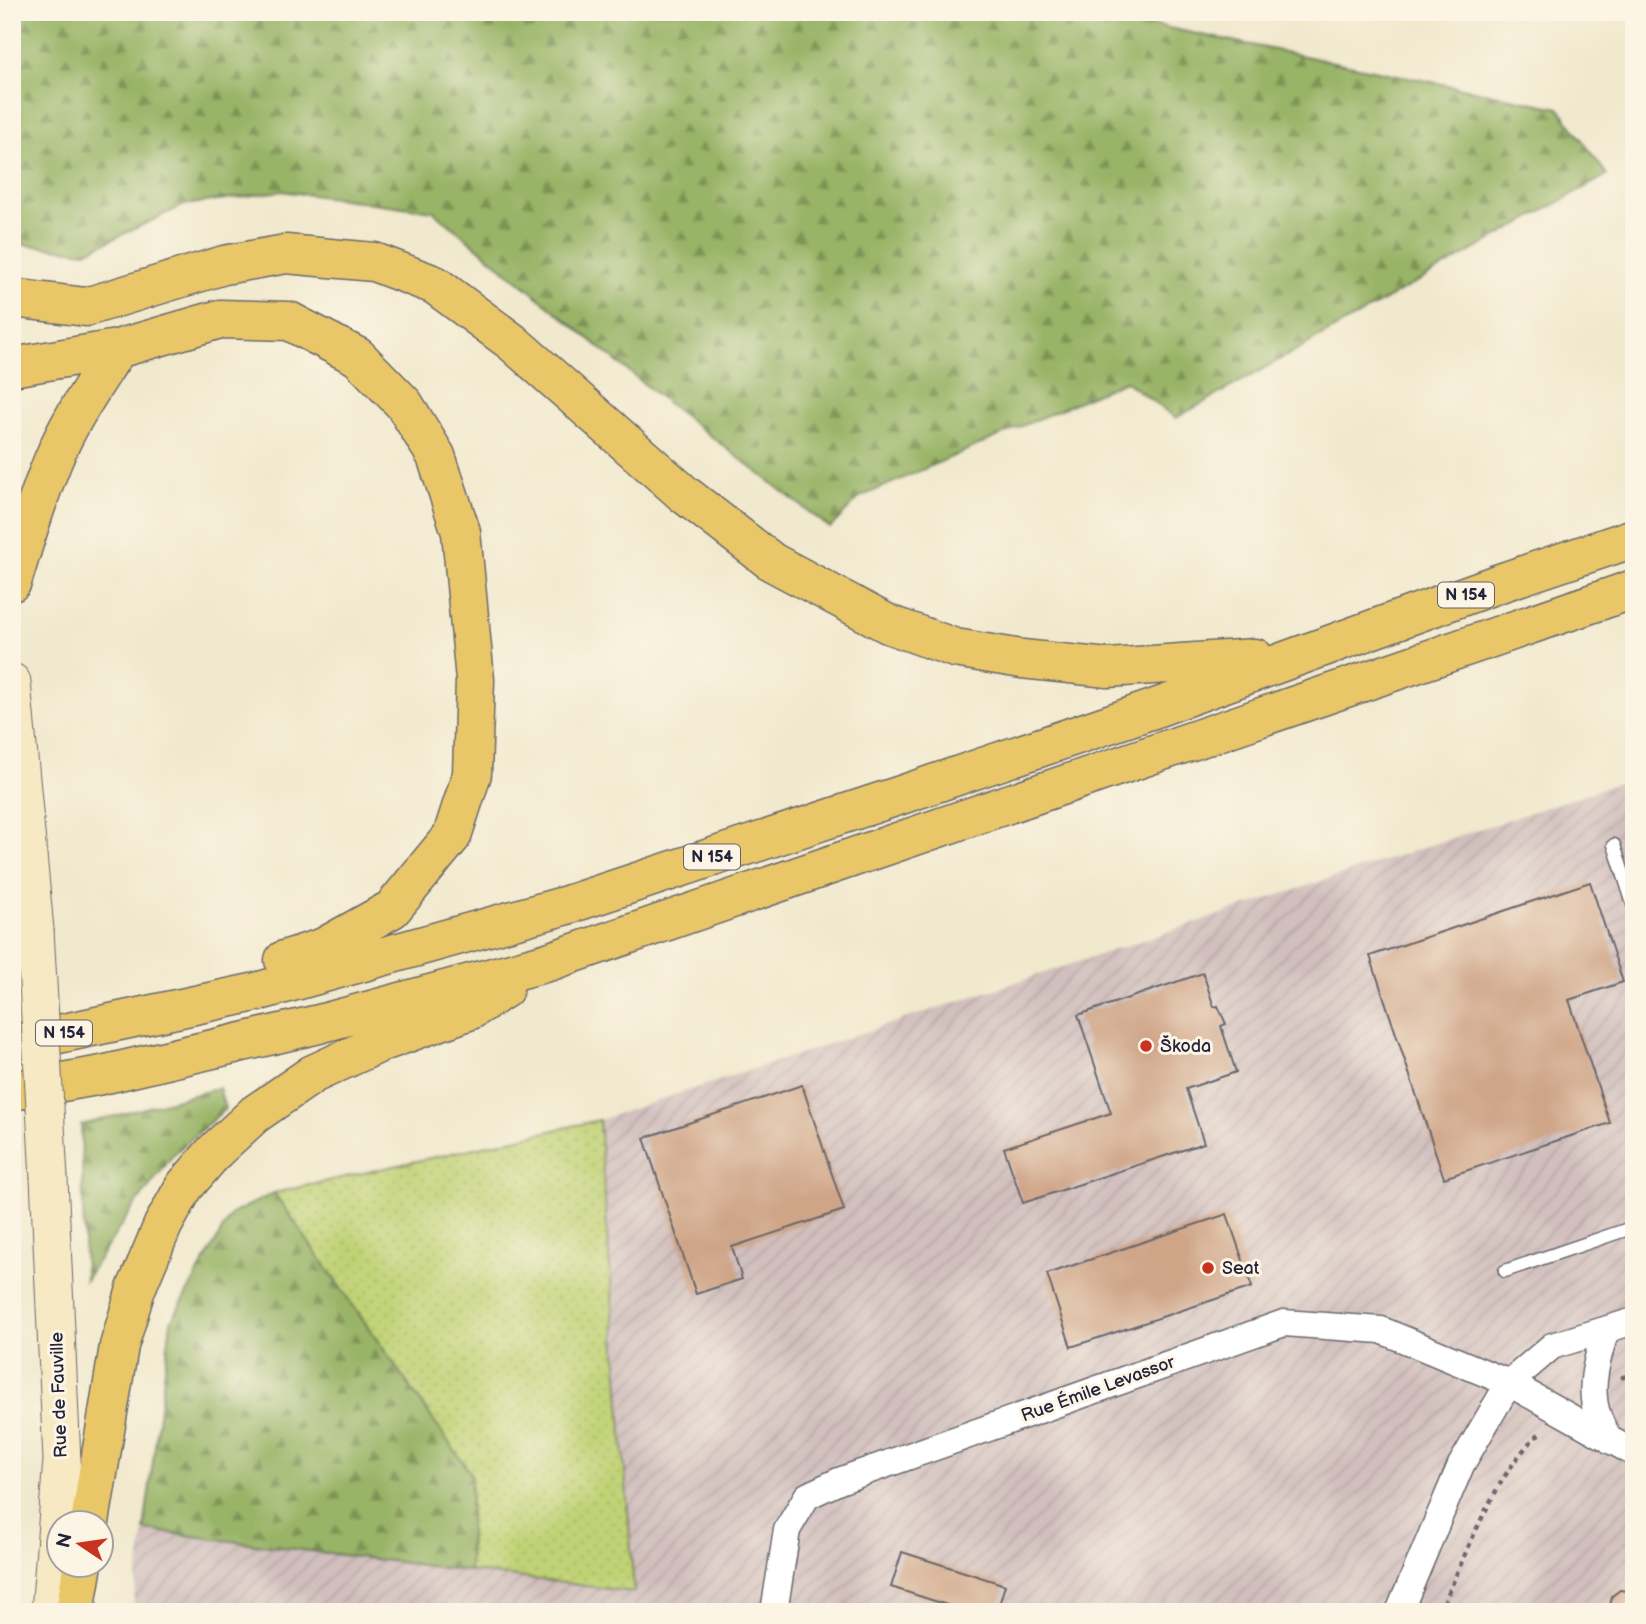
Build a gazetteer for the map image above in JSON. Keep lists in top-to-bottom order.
{
  "streets": {
    "highway": ["N 154"],
    "main road": ["Rue de Fauville"],
    "street": ["Rue Émile Levassor"]
  },
  "places": ["Škoda", "Seat"],
  "north": "left"
}
